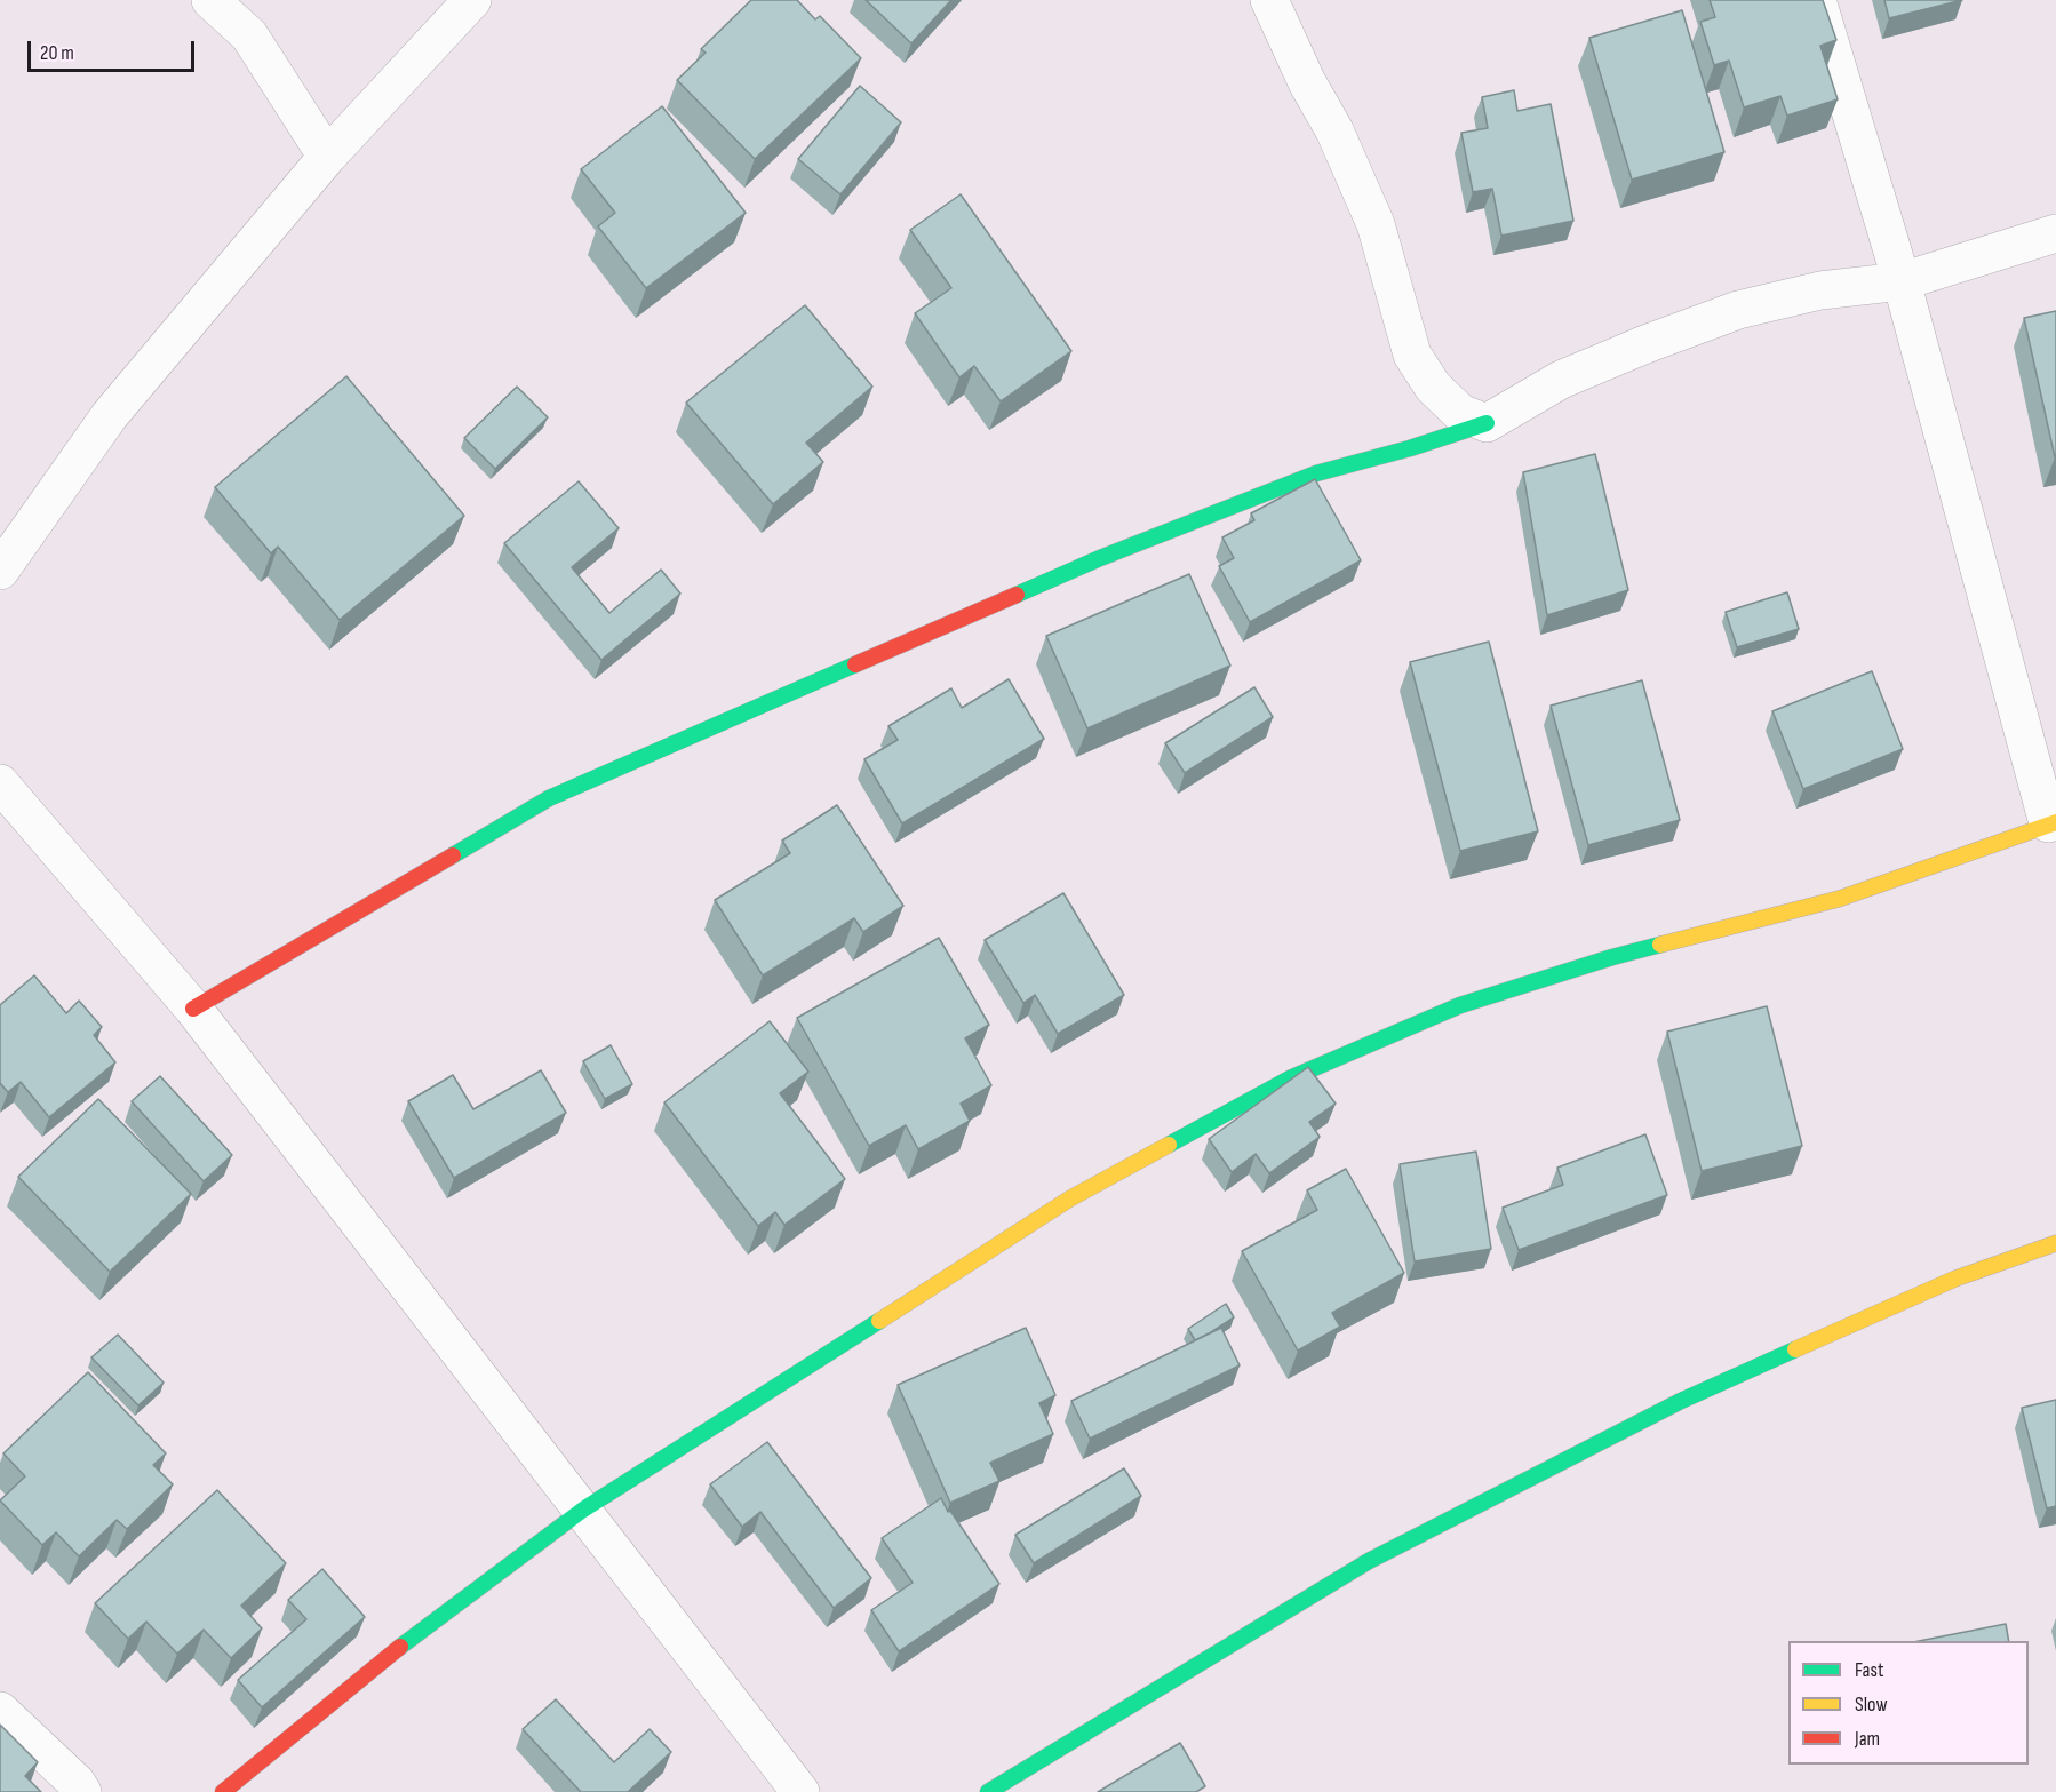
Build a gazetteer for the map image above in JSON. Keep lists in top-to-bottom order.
{
  "legend": ["Fast", "Slow", "Jam"],
  "scale_bar": "20 m"
}
